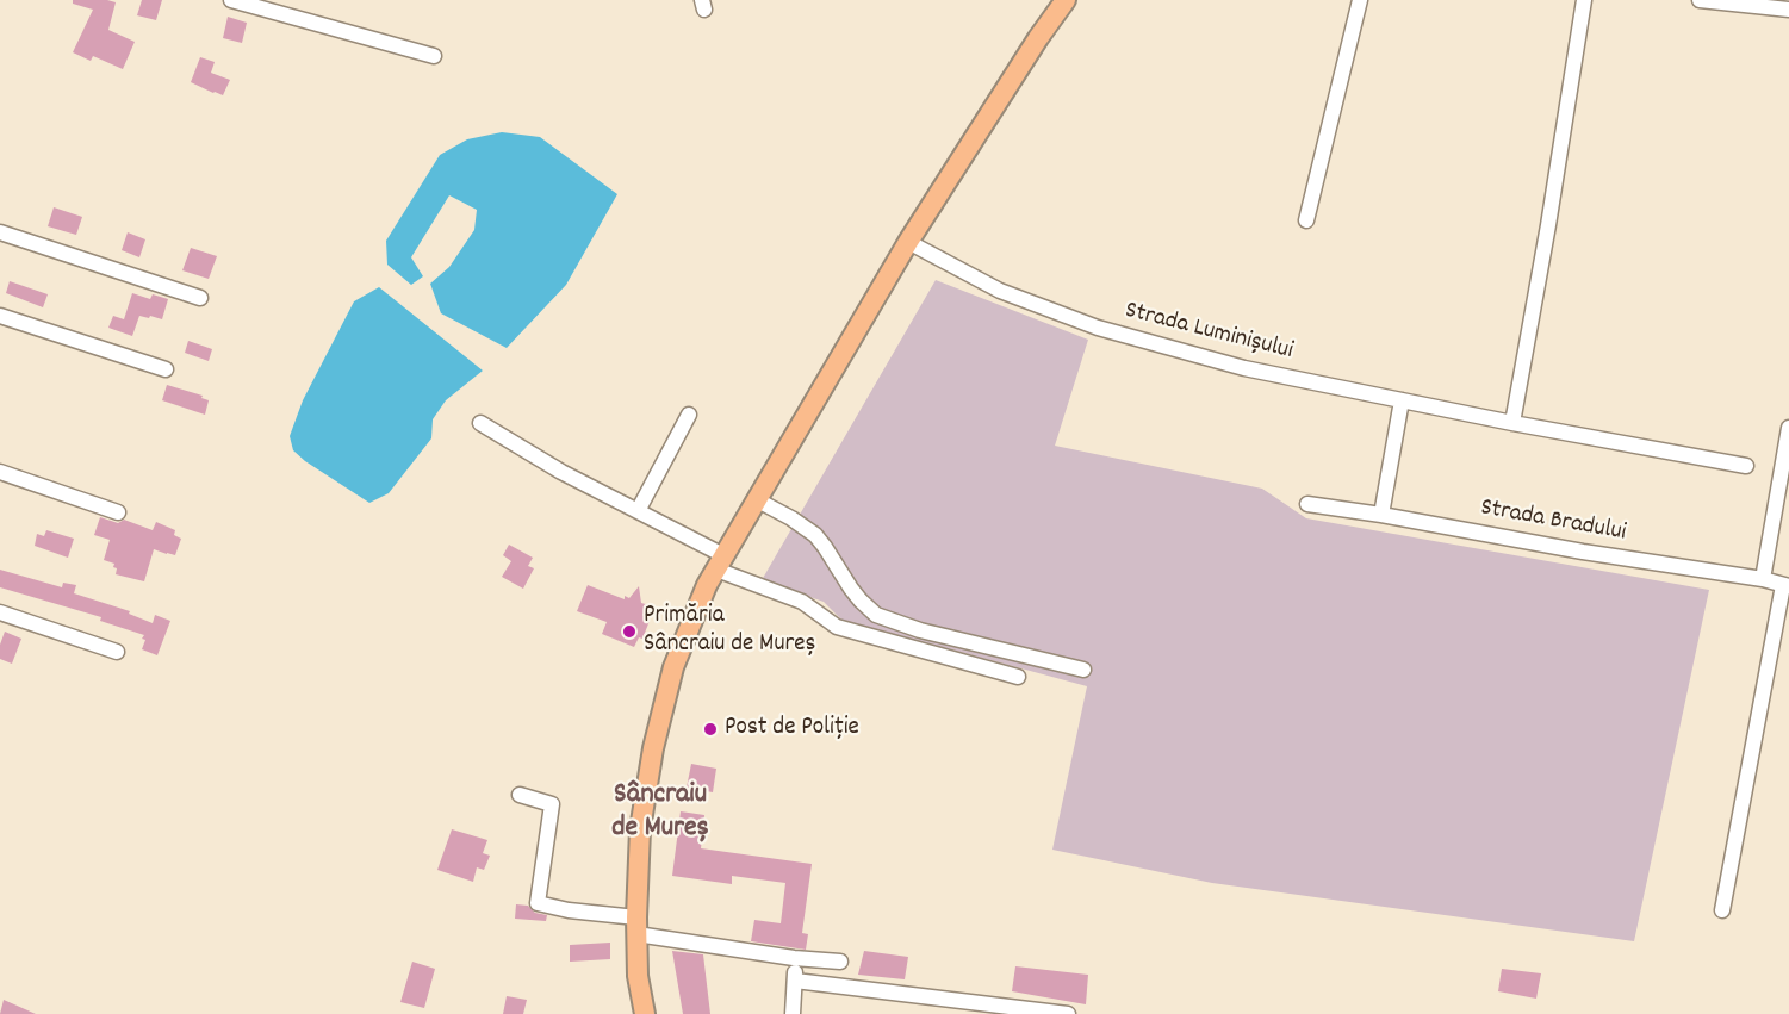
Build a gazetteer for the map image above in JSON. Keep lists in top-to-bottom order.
{
  "streets": {
    "street": ["Strada Luminișului", "Strada Bradului"]
  },
  "districts": ["Sâncraiu de Mureș"],
  "places": ["Primăria Sâncraiu de Mureș", "Post de Poliție"]
}
